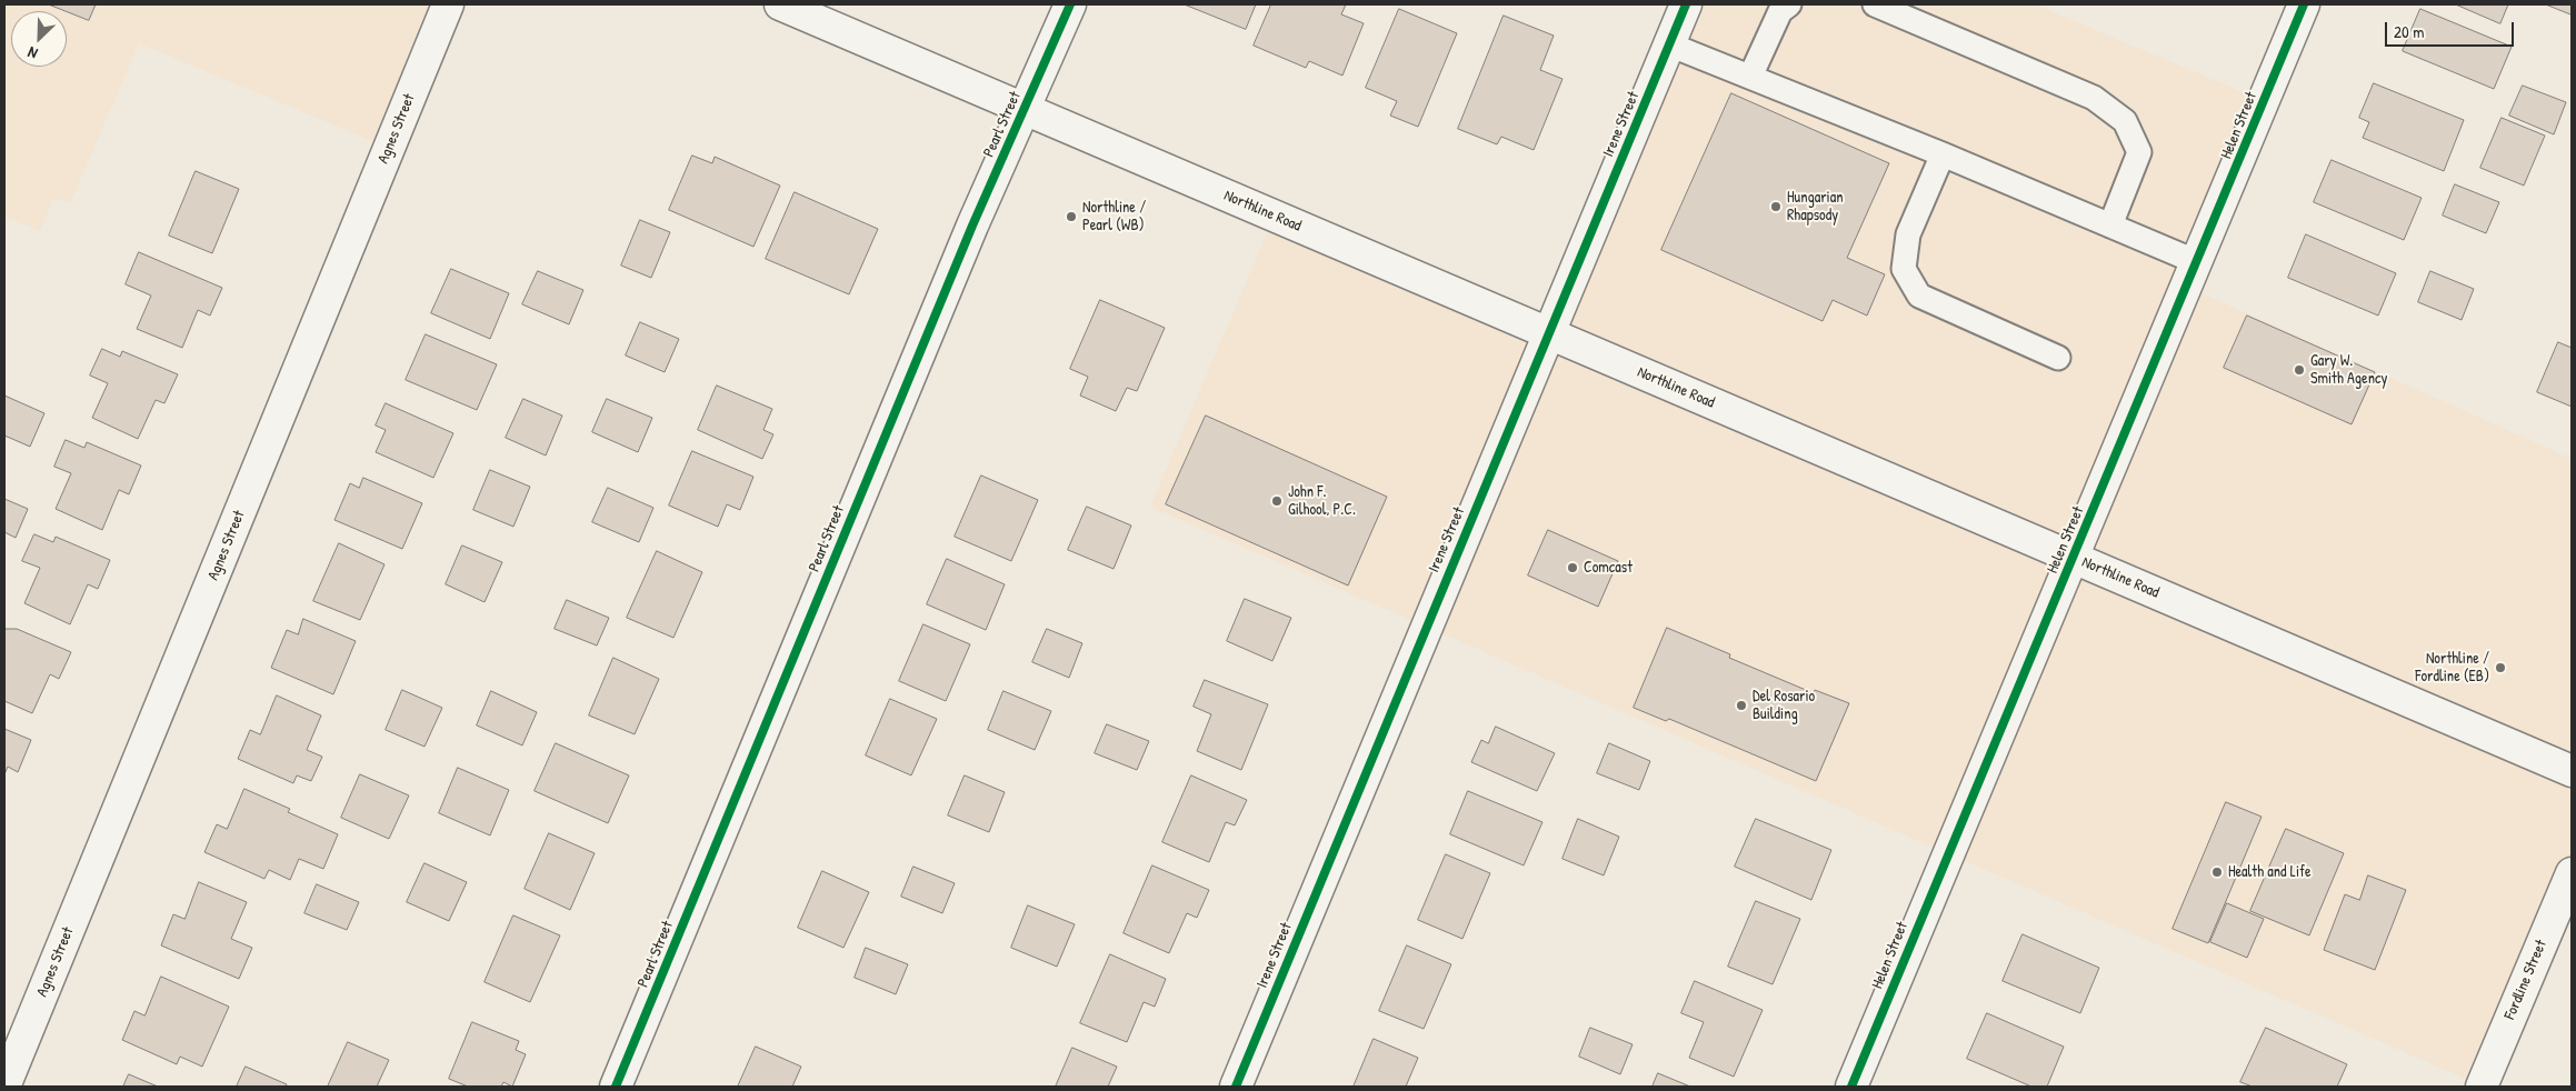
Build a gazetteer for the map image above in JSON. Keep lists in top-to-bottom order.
{
  "streets": {
    "street": [
      "Pearl Street",
      "Irene Street",
      "Helen Street",
      "Agnes Street",
      "Northline Road",
      "Fordline Street"
    ]
  },
  "crossings": [
    ["Pearl Street", "Northline Road"],
    ["Irene Street", "Northline Road"],
    ["Helen Street", "Northline Road"]
  ],
  "places": [
    "Hungarian Rhapsody",
    "Northline / Pearl (WB)",
    "Gary W. Smith Agency",
    "John F. Gilhool, P.C.",
    "Comcast",
    "Northline / Fordline (EB)",
    "Del Rosario Building",
    "Health and Life"
  ],
  "scale_bar": "20 m",
  "north": "bottom left"
}
